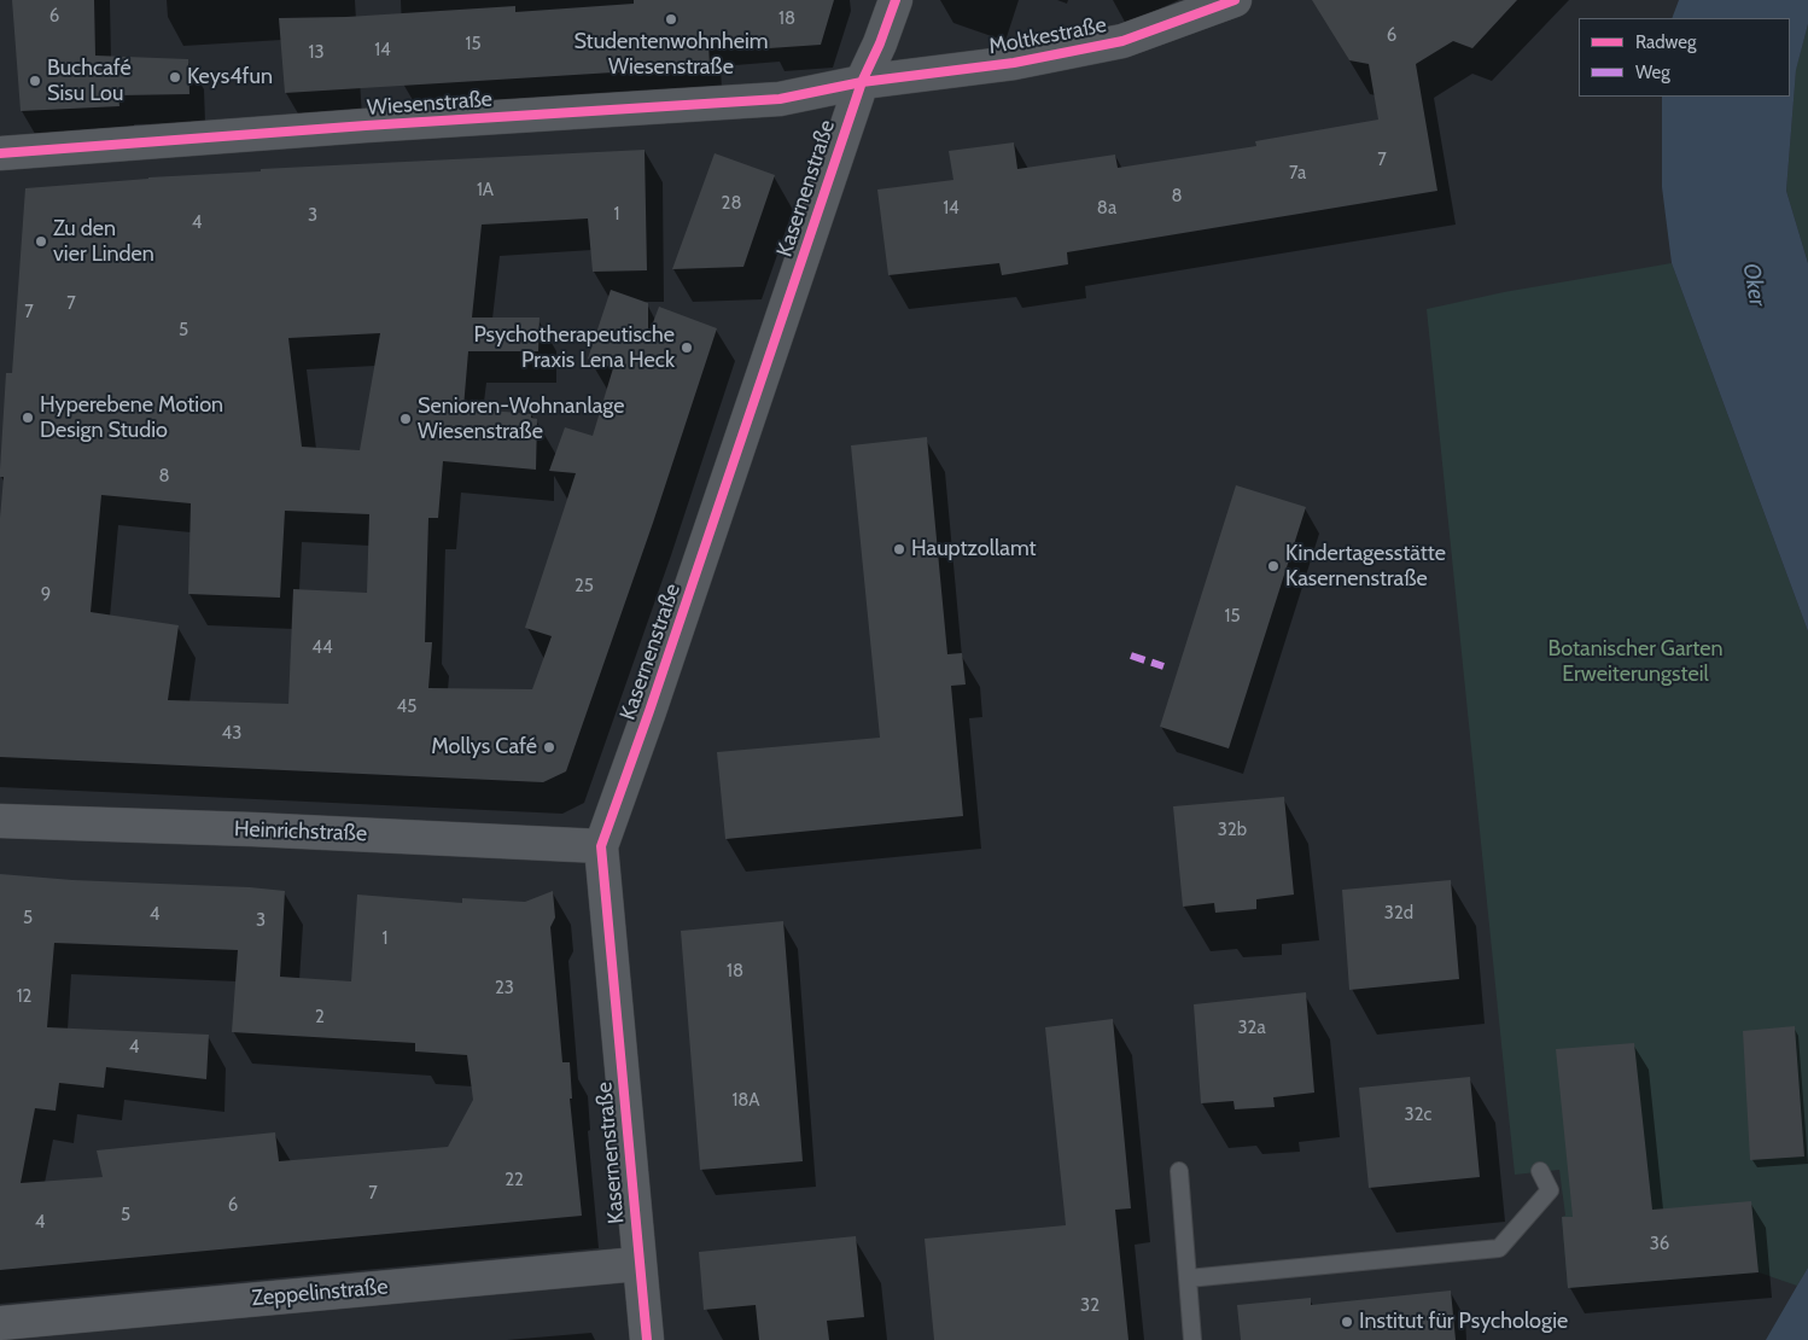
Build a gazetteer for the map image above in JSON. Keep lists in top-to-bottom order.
{
  "streets": {
    "street": [
      "Moltkestraße",
      "Wiesenstraße",
      "Kasernenstraße",
      "Heinrichstraße",
      "Zeppelinstraße"
    ]
  },
  "crossings": [
    ["Moltkestraße", "Wiesenstraße"],
    ["Moltkestraße", "Kasernenstraße"],
    ["Wiesenstraße", "Kasernenstraße"],
    ["Kasernenstraße", "Heinrichstraße"],
    ["Kasernenstraße", "Zeppelinstraße"]
  ],
  "water": ["Oker"],
  "parks": ["Botanischer Garten Erweiterungsteil"],
  "places": [
    "Studentenwohnheim Wiesenstraße",
    "Keys4fun",
    "Buchcafé Sisu Lou",
    "Zu den vier Linden",
    "Psychotherapeutische Praxis Lena Heck",
    "Hyperebene Motion Design Studio",
    "Senioren-Wohnanlage Wiesenstraße",
    "Hauptzollamt",
    "Kindertagesstätte Kasernenstraße",
    "Mollys Café",
    "Institut für Psychologie"
  ],
  "house_numbers": [
    "6",
    "18",
    "6",
    "15",
    "14",
    "13",
    "7",
    "7a",
    "1A",
    "8",
    "28",
    "14",
    "8a",
    "1",
    "3",
    "4",
    "7",
    "7",
    "5",
    "8",
    "25",
    "9",
    "15",
    "44",
    "45",
    "43",
    "32b",
    "32d",
    "4",
    "5",
    "3",
    "1",
    "18",
    "23",
    "12",
    "2",
    "32a",
    "4",
    "18A",
    "32c",
    "22",
    "7",
    "6",
    "5",
    "4",
    "36",
    "32"
  ],
  "legend": ["Radweg", "Weg"]
}
